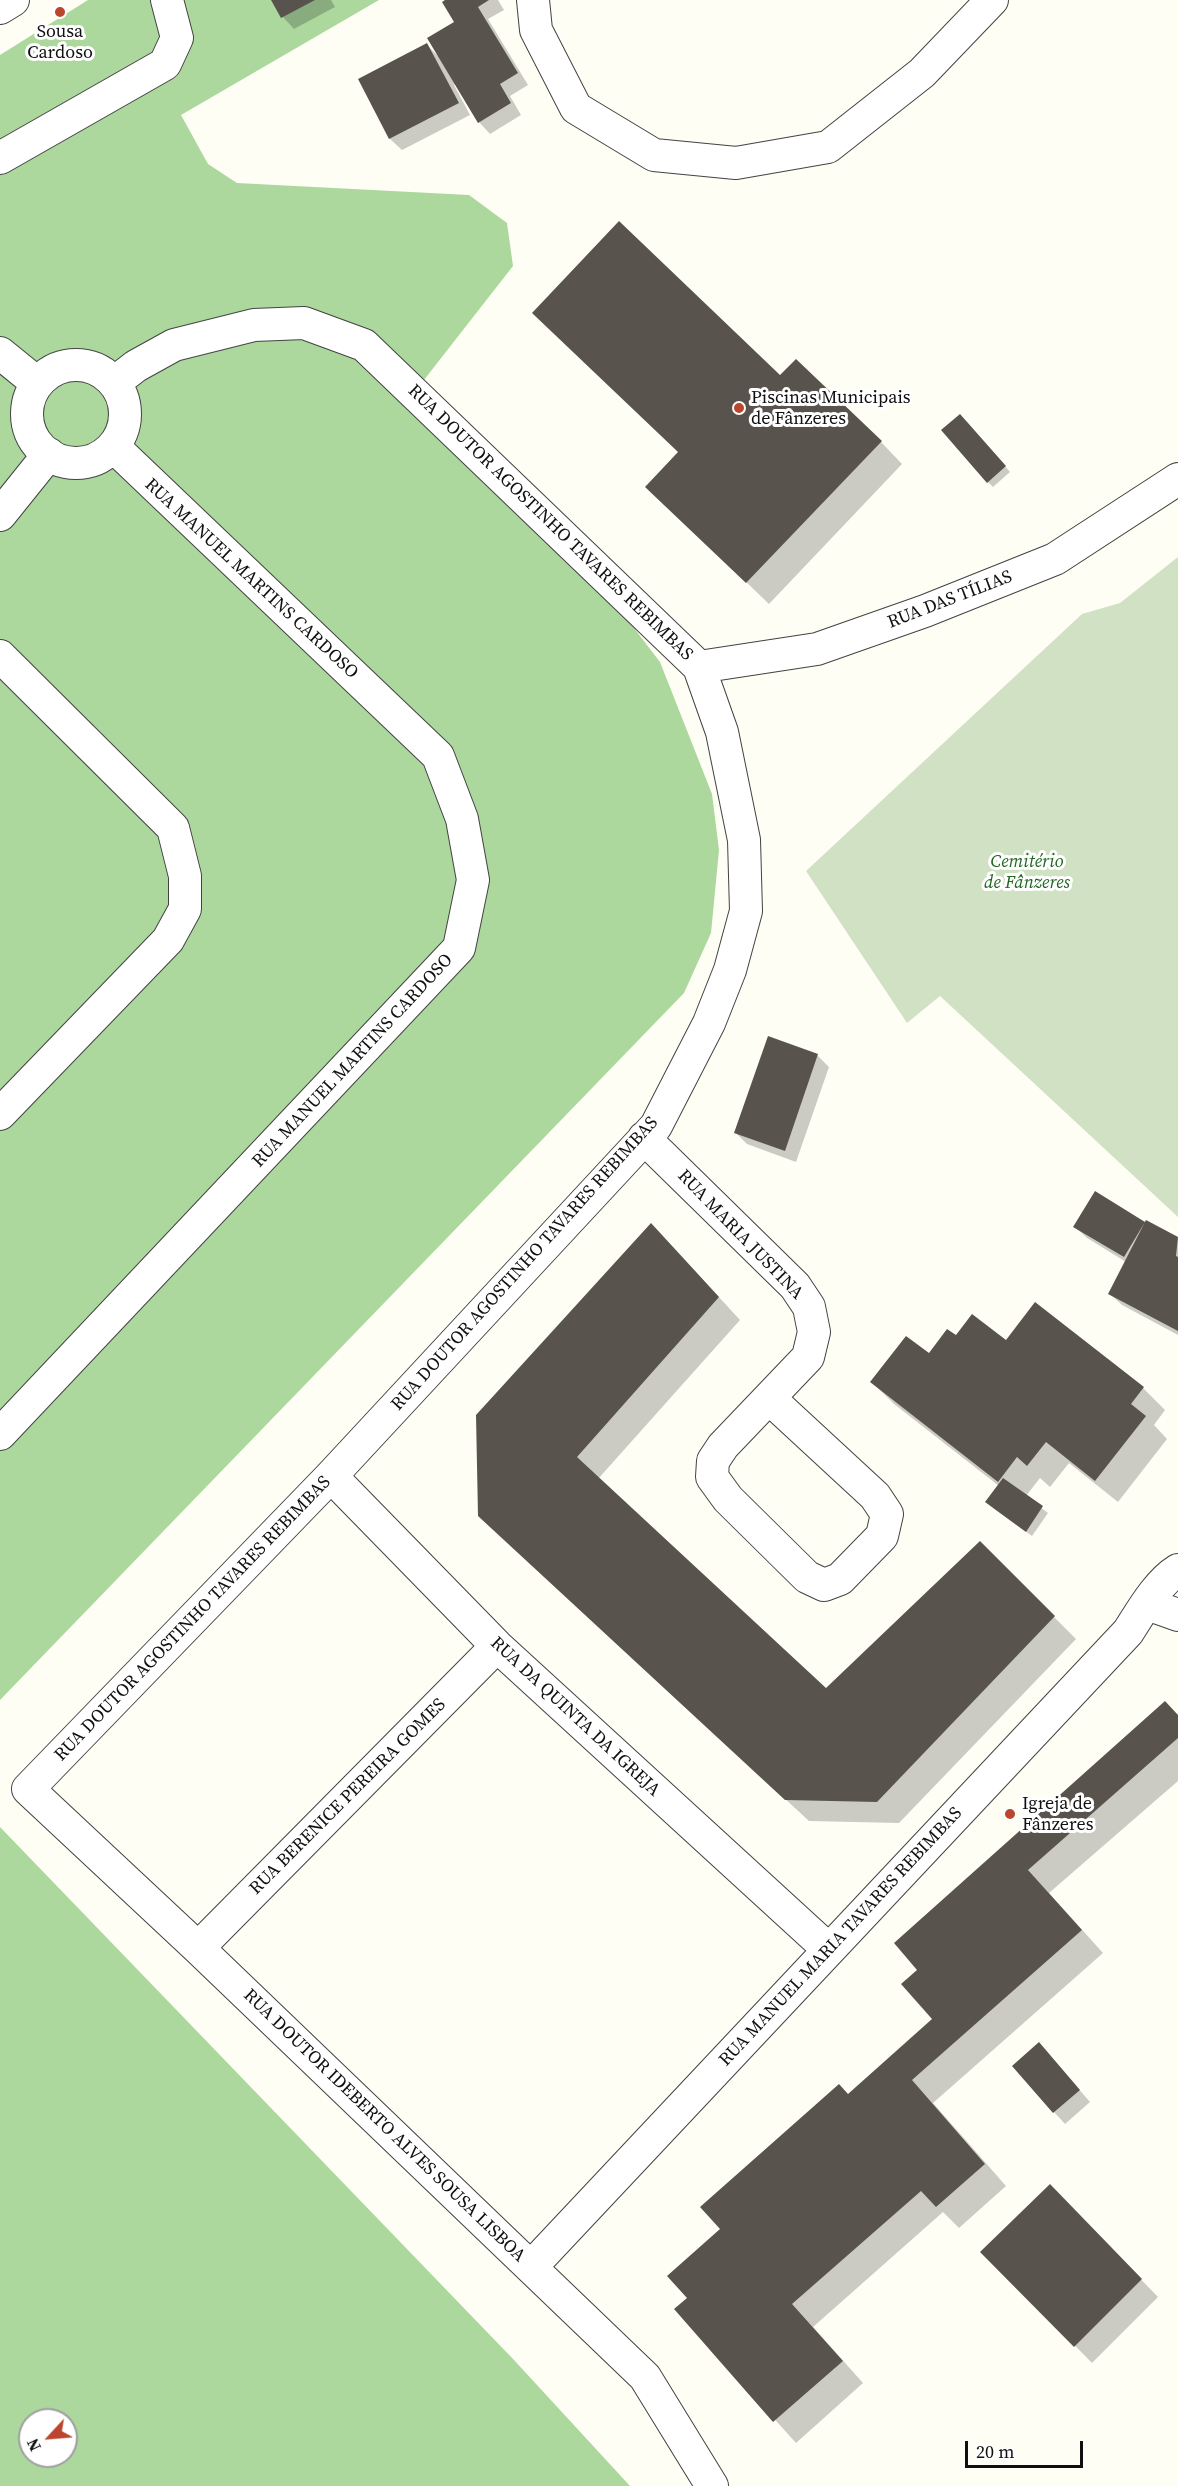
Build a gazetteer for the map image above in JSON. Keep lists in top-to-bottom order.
{
  "streets": {
    "street": [
      "RUA DOUTOR AGOSTINHO TAVARES REBIMBAS",
      "RUA MANUEL MARTINS CARDOSO",
      "RUA DAS TÍLIAS",
      "RUA MARIA JUSTINA",
      "RUA DA QUINTA DA IGREJA",
      "RUA BERENICE PEREIRA GOMES",
      "RUA MANUEL MARIA TAVARES REBIMBAS",
      "RUA DOUTOR IDEBERTO ALVES SOUSA LISBOA"
    ]
  },
  "crossings": [
    ["RUA DOUTOR AGOSTINHO TAVARES REBIMBAS", "RUA MANUEL MARTINS CARDOSO"],
    ["RUA DOUTOR AGOSTINHO TAVARES REBIMBAS", "RUA DAS TÍLIAS"],
    ["RUA DOUTOR AGOSTINHO TAVARES REBIMBAS", "RUA MARIA JUSTINA"],
    ["RUA DOUTOR AGOSTINHO TAVARES REBIMBAS", "RUA DA QUINTA DA IGREJA"],
    ["RUA DOUTOR AGOSTINHO TAVARES REBIMBAS", "RUA DOUTOR IDEBERTO ALVES SOUSA LISBOA"],
    ["RUA DA QUINTA DA IGREJA", "RUA BERENICE PEREIRA GOMES"],
    ["RUA DA QUINTA DA IGREJA", "RUA MANUEL MARIA TAVARES REBIMBAS"],
    ["RUA BERENICE PEREIRA GOMES", "RUA DOUTOR IDEBERTO ALVES SOUSA LISBOA"],
    ["RUA MANUEL MARIA TAVARES REBIMBAS", "RUA DOUTOR IDEBERTO ALVES SOUSA LISBOA"]
  ],
  "parks": ["Cemitério de Fânzeres"],
  "places": ["Sousa Cardoso", "Piscinas Municipais de Fânzeres", "Igreja de Fânzeres"],
  "scale_bar": "20 m",
  "north": "bottom left"
}
